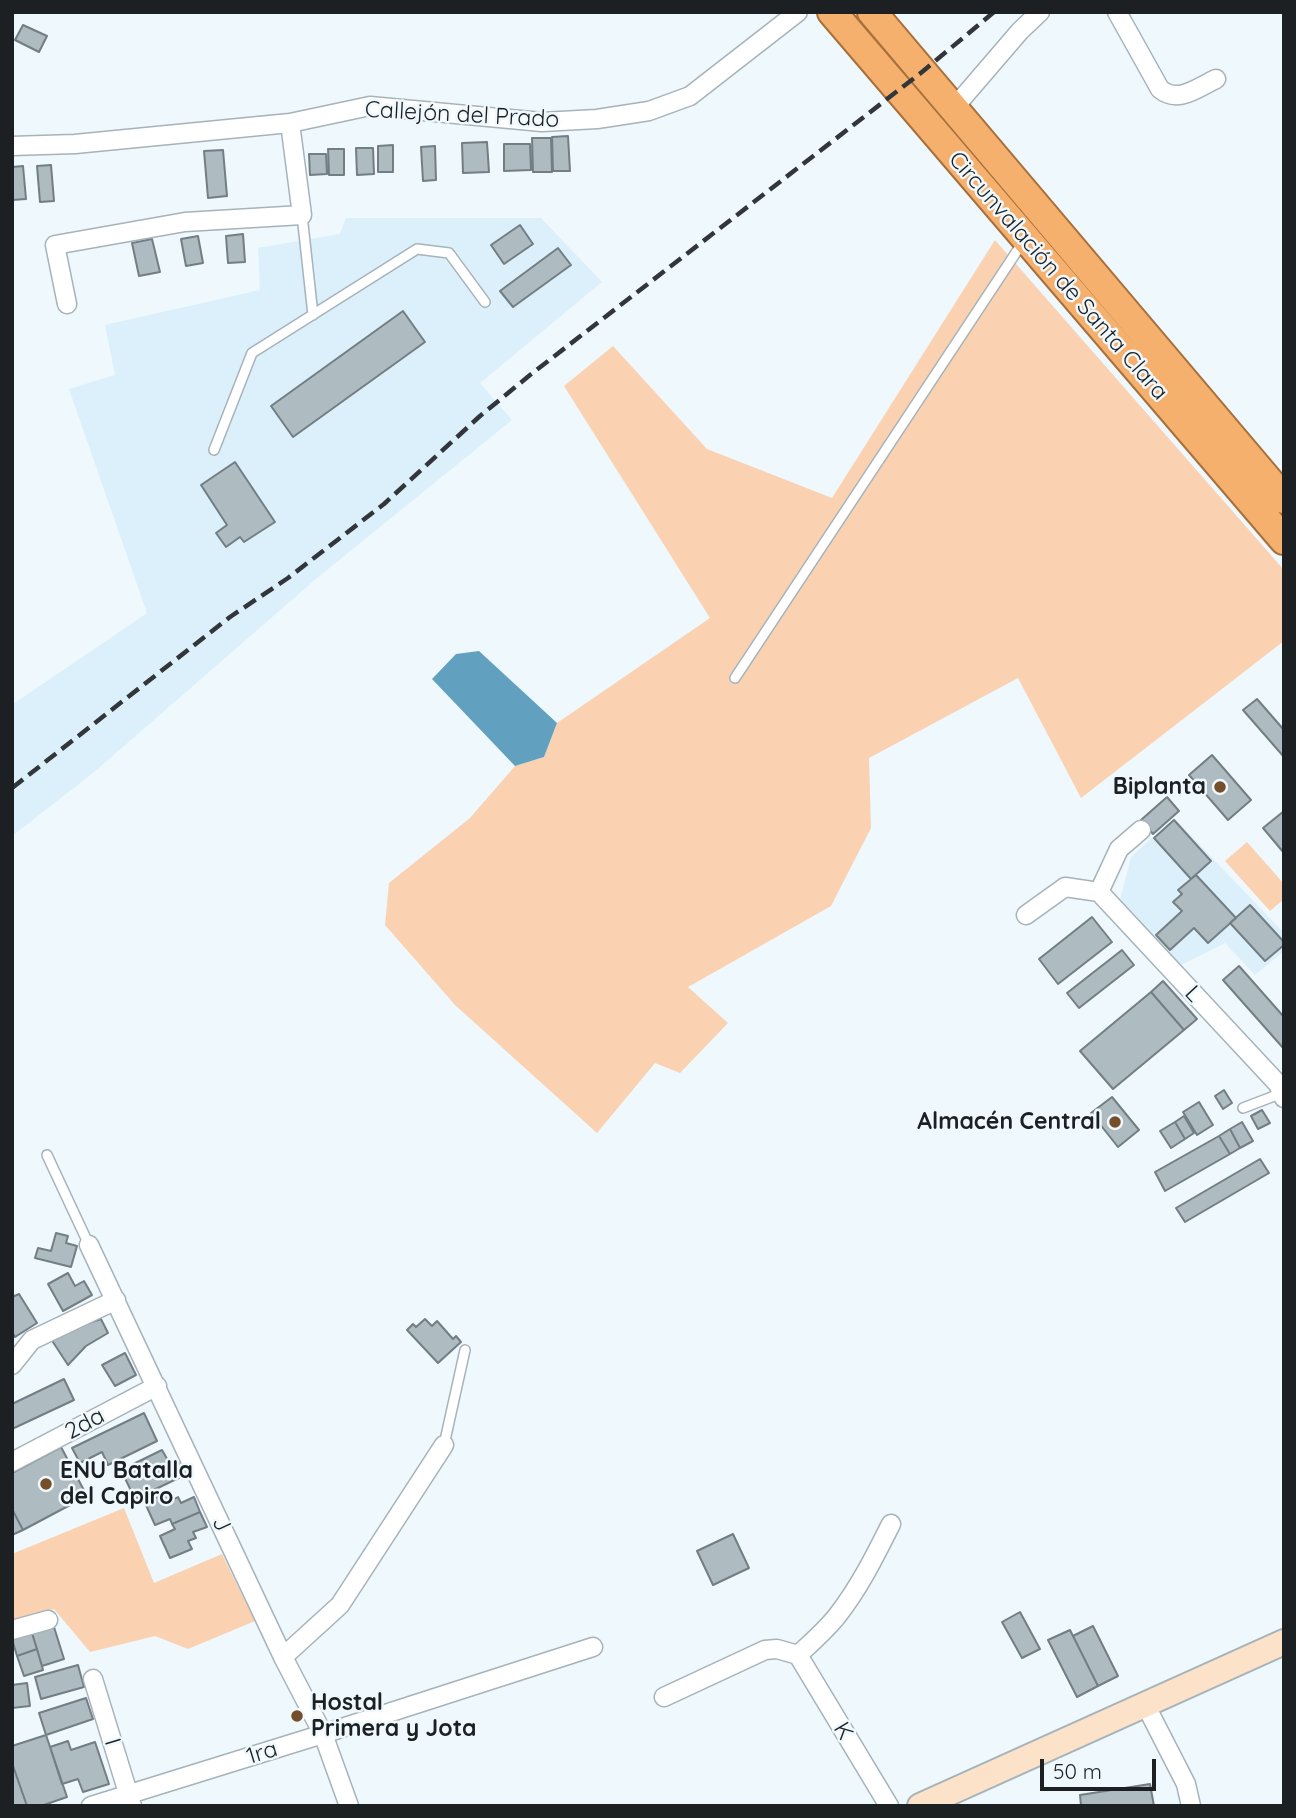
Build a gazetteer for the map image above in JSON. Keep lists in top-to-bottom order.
{
  "streets": {
    "highway": ["Circunvalación de Santa Clara"],
    "street": [
      "Callejón del Prado",
      "L",
      "2da",
      "J",
      "K",
      "I",
      "1ra"
    ]
  },
  "crossings": [
    ["2da", "J"],
    ["J", "1ra"],
    ["I", "1ra"]
  ],
  "places": [
    "Biplanta",
    "Almacén Central",
    "ENU Batalla del Capiro",
    "Hostal Primera y Jota"
  ],
  "scale_bar": "50 m"
}
